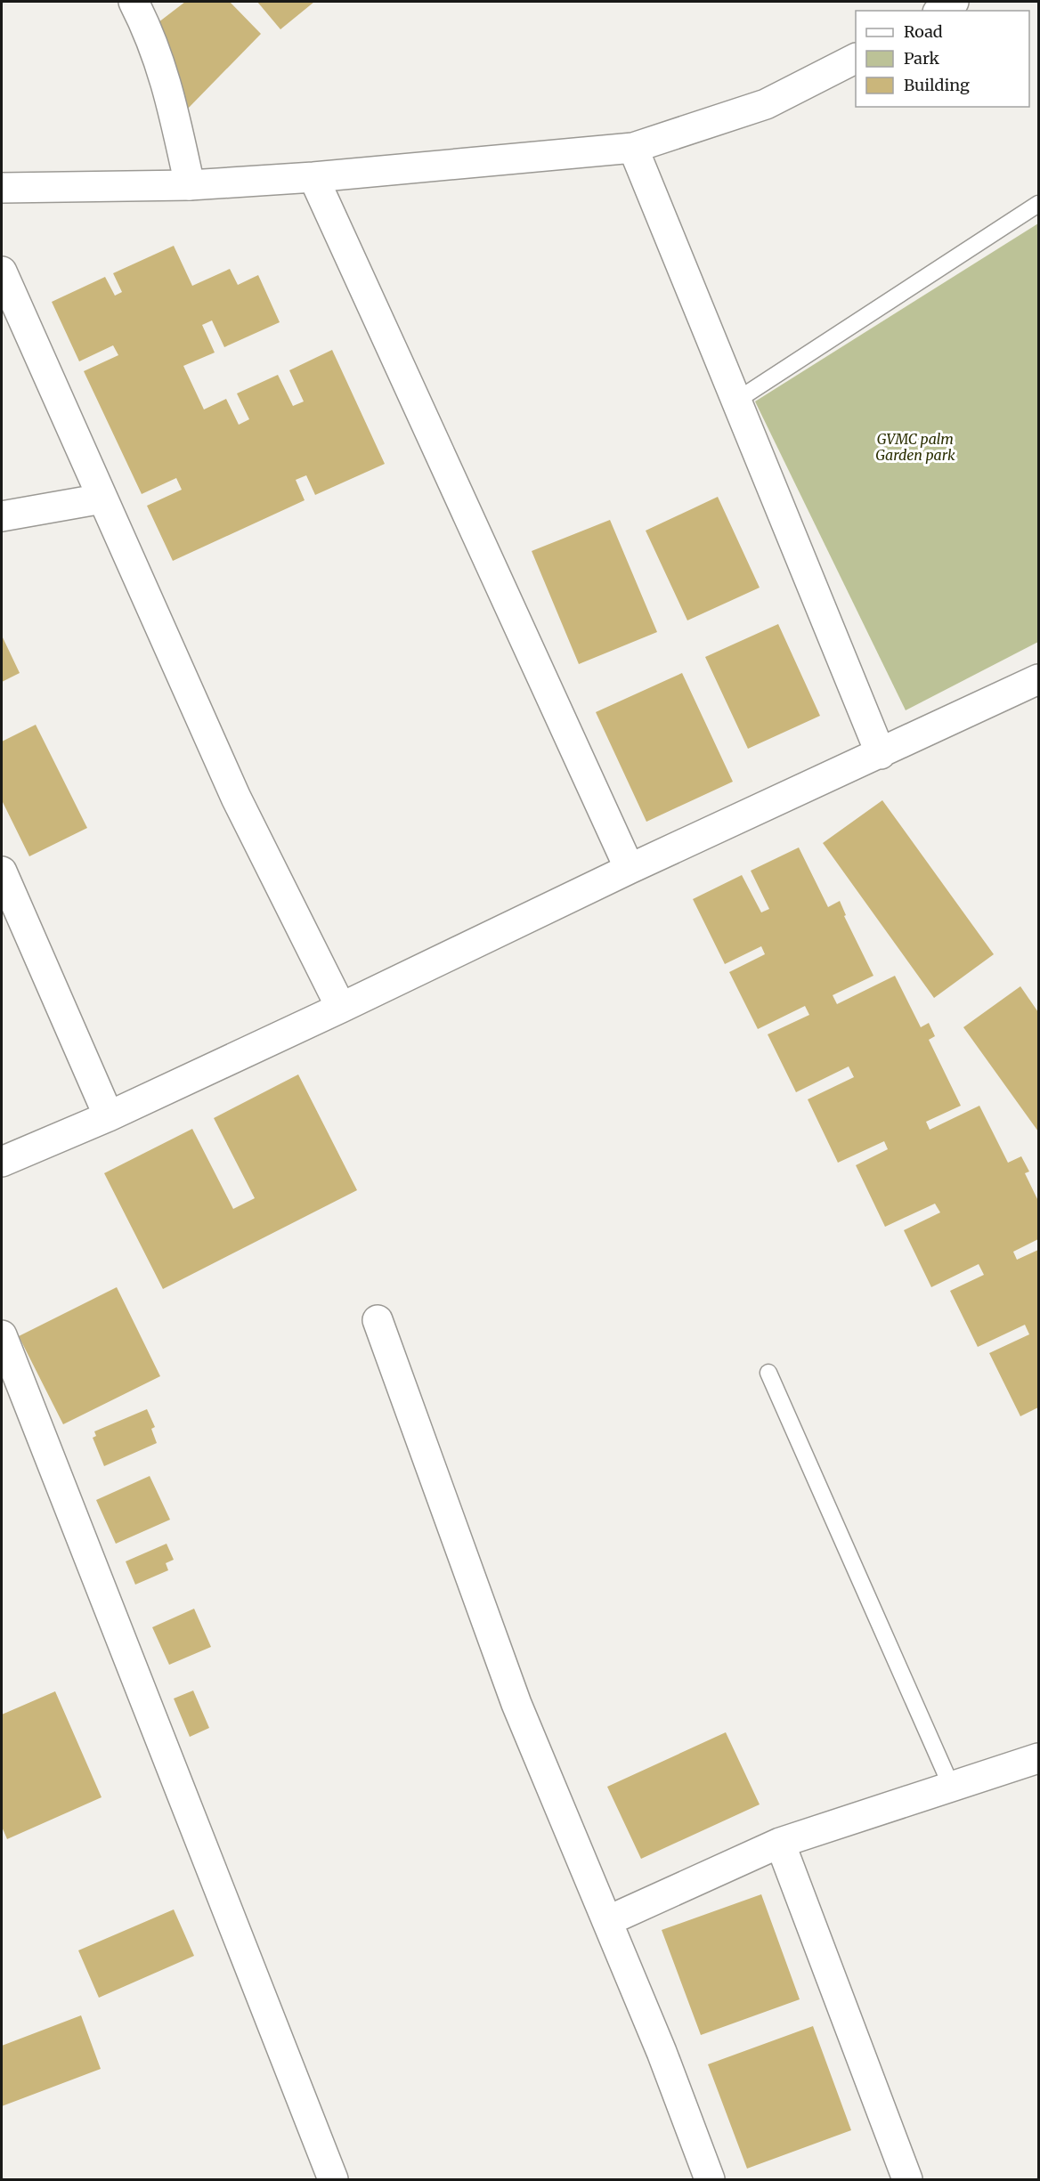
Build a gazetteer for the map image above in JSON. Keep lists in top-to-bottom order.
{
  "parks": ["GVMC palm Garden park"],
  "legend": ["Road", "Park", "Building"]
}
